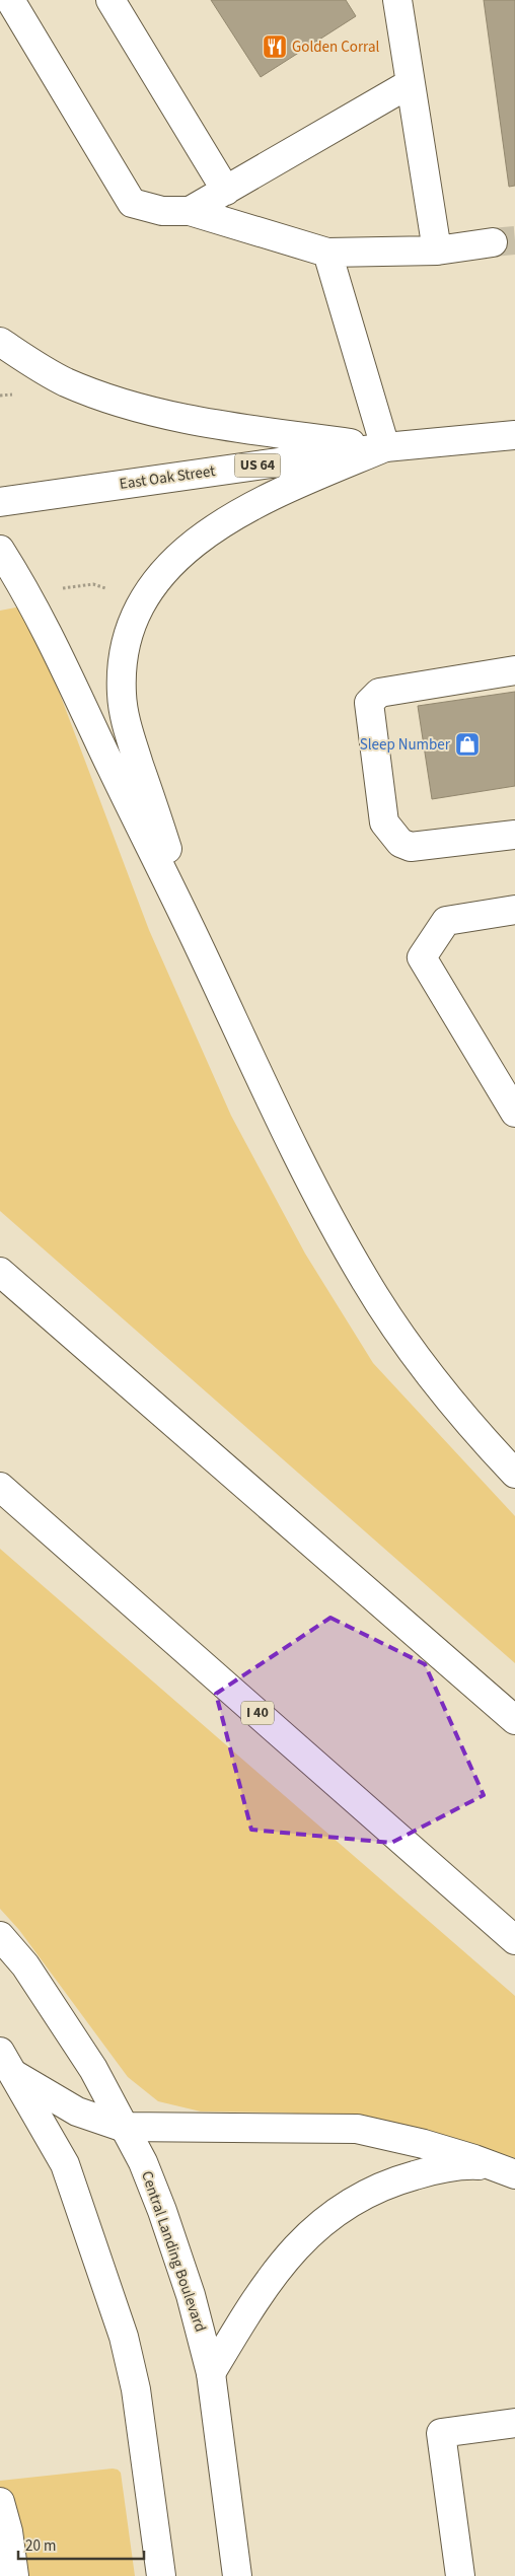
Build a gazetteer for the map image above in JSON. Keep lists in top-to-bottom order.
{
  "streets": {
    "main road": [
      "US 64",
      "East Oak Street",
      "I 40",
      "Central Landing Boulevard"
    ]
  },
  "places": {
    "restaurant": ["Golden Corral"],
    "shop": ["Sleep Number"]
  },
  "scale_bar": "20 m"
}
